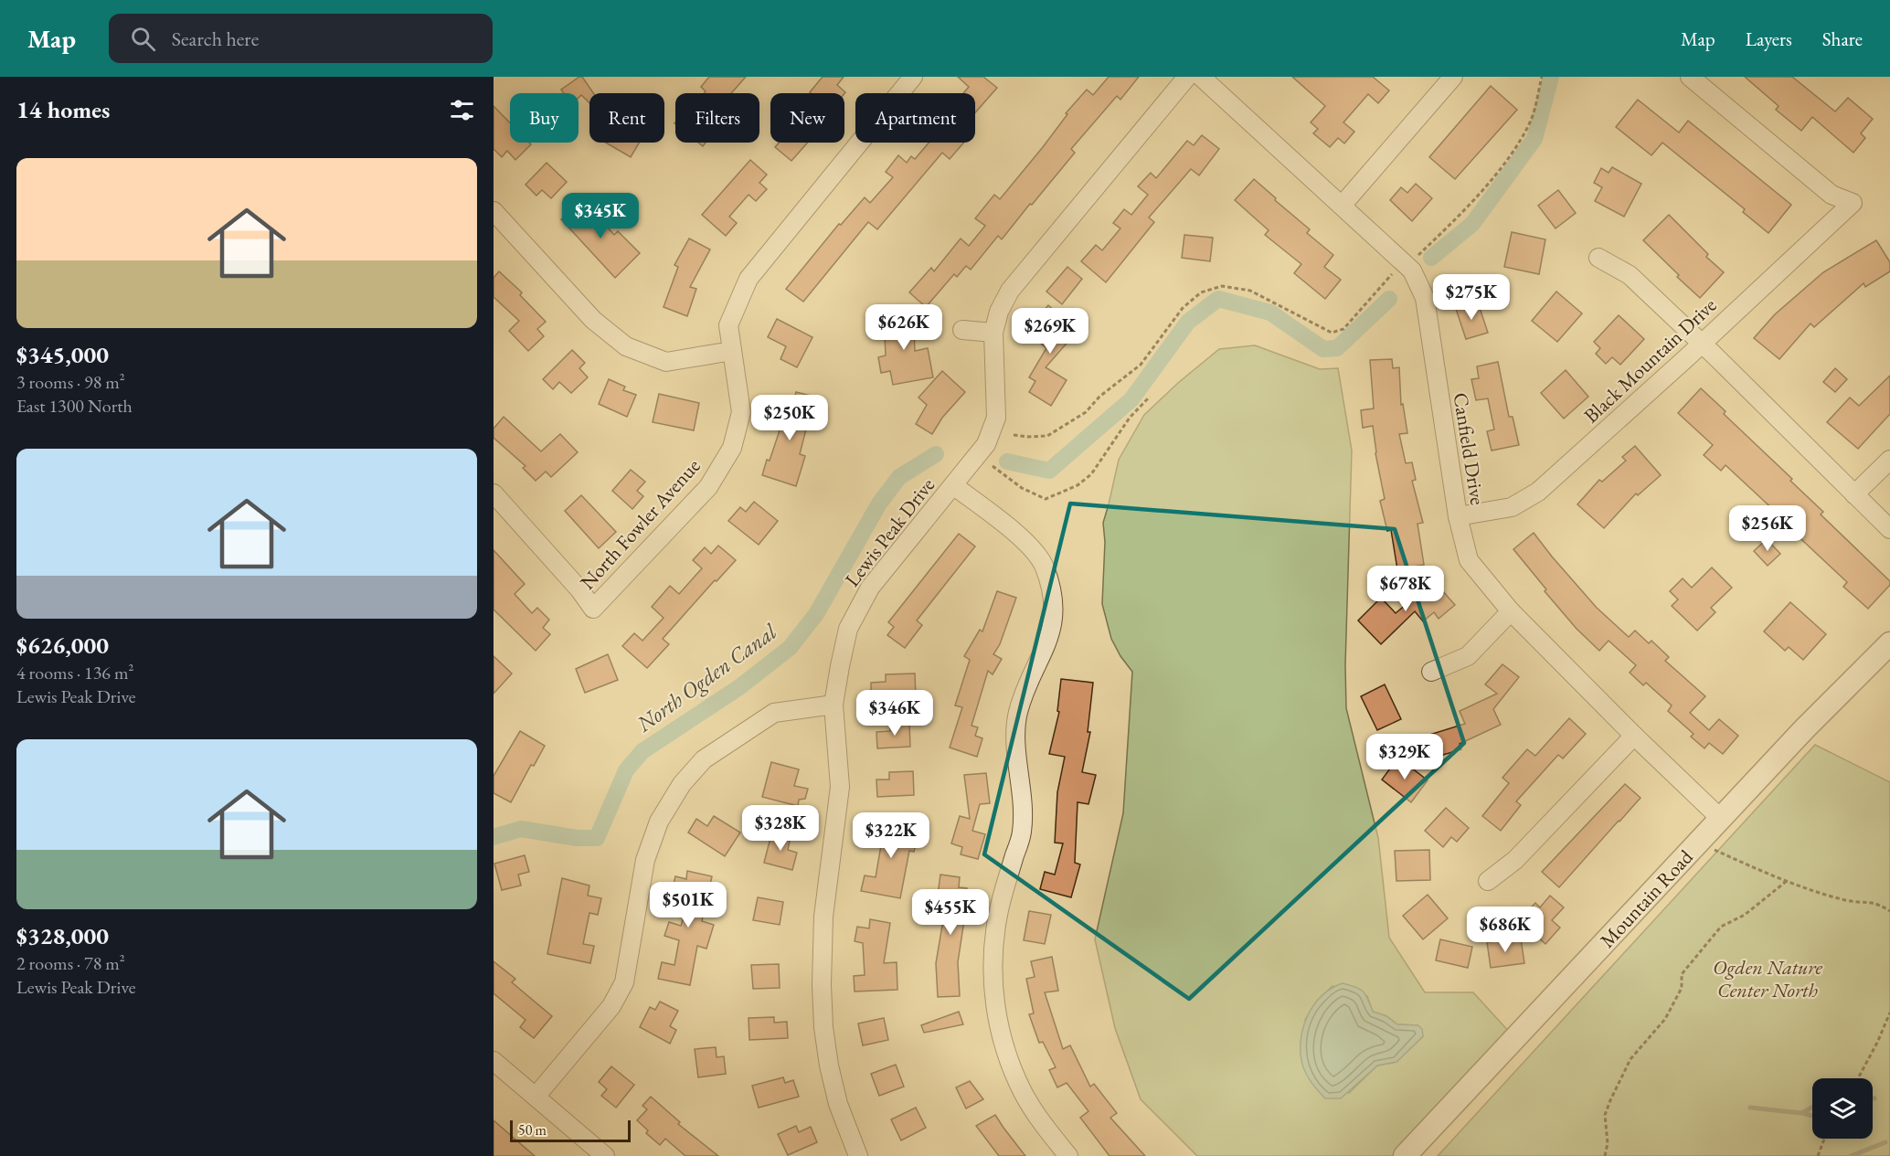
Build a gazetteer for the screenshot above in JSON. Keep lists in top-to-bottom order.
{
  "streets": {
    "street": [
      "Black Mountain Drive",
      "Canfield Drive",
      "North Fowler Avenue",
      "Lewis Peak Drive",
      "Mountain Road"
    ]
  },
  "crossings": [
    ["Black Mountain Drive", "Canfield Drive"],
    ["Canfield Drive", "Mountain Road"]
  ],
  "water": ["North Ogden Canal"],
  "parks": ["Ogden Nature Center North"],
  "scale_bar": "50 m",
  "page": {
    "header": "Map",
    "search": "Search here",
    "nav": ["Map", "Layers", "Share"],
    "heading": "14 homes",
    "chip": [
      "Buy",
      "Rent",
      "Filters",
      "New",
      "Apartment"
    ],
    "list": [
      {
        "name": "$345,000",
        "note": "3 rooms · 98 m² · East 1300 North"
      },
      {
        "name": "$626,000",
        "note": "4 rooms · 136 m² · Lewis Peak Drive"
      },
      {
        "name": "$328,000",
        "note": "2 rooms · 78 m² · Lewis Peak Drive"
      }
    ],
    "price": [
      "$345K",
      "$275K",
      "$626K",
      "$269K",
      "$250K",
      "$256K",
      "$678K",
      "$346K",
      "$329K",
      "$328K",
      "$322K",
      "$501K",
      "$455K",
      "$686K"
    ],
    "scale": "50 m"
  }
}
